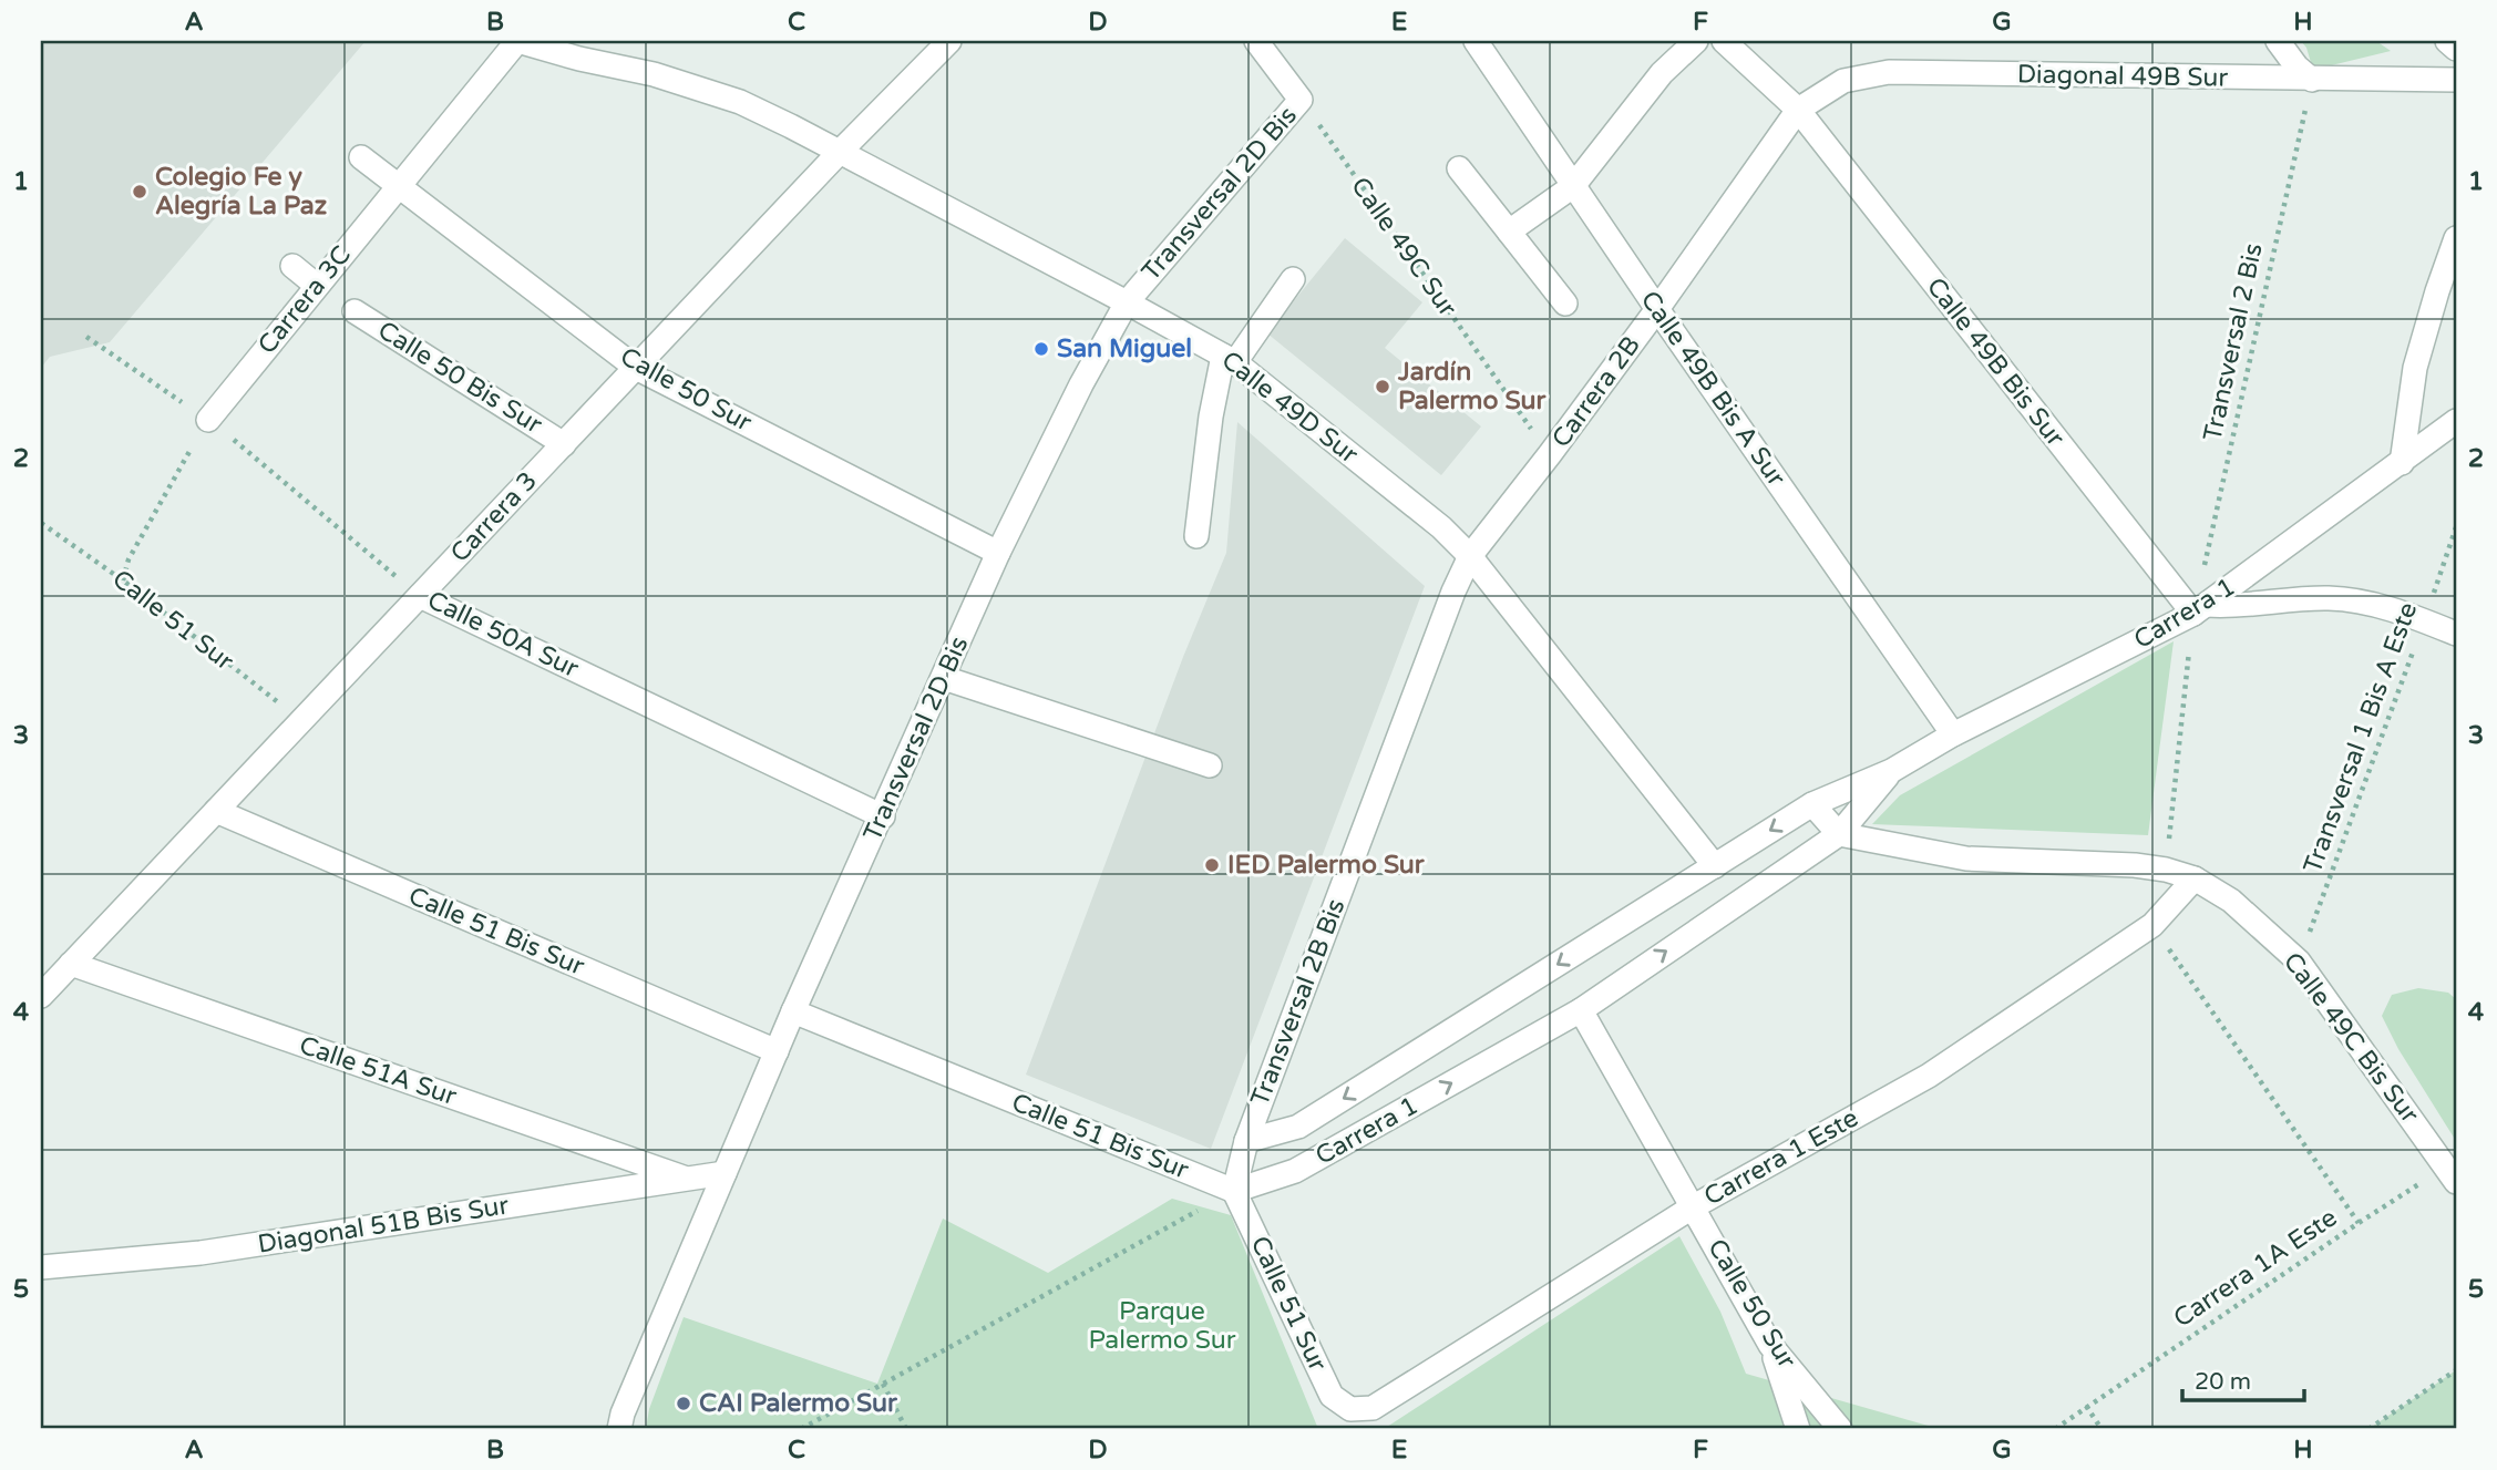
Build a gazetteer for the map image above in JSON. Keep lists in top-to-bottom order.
{
  "streets": {
    "street": [
      "Diagonal 49B Sur",
      "Transversal 2D Bis",
      "Carrera 3C",
      "Calle 49B Bis Sur",
      "Calle 50 Bis Sur",
      "Calle 49B Bis A Sur",
      "Calle 50 Sur",
      "Carrera 2B",
      "Calle 49D Sur",
      "Carrera 3",
      "Carrera 1",
      "Calle 51 Sur",
      "Calle 50A Sur",
      "Calle 51 Bis Sur",
      "Transversal 2B Bis",
      "Calle 49C Bis Sur",
      "Calle 51A Sur",
      "Carrera 1 Este",
      "Diagonal 51B Bis Sur"
    ],
    "path": [
      "Calle 49C Sur",
      "Transversal 2 Bis",
      "Transversal 1 Bis A Este",
      "Carrera 1A Este"
    ]
  },
  "crossings": [
    ["Diagonal 49B Sur", "Transversal 2 Bis"],
    ["Diagonal 49B Sur", "Calle 49B Bis Sur"],
    ["Diagonal 49B Sur", "Carrera 2B"],
    ["Transversal 2D Bis", "Calle 49C Sur"],
    ["Transversal 2D Bis", "Calle 50 Sur"],
    ["Transversal 2D Bis", "Calle 49D Sur"],
    ["Transversal 2D Bis", "Calle 50A Sur"],
    ["Transversal 2D Bis", "Calle 51 Bis Sur"],
    ["Transversal 2D Bis", "Diagonal 51B Bis Sur"],
    ["Calle 49C Sur", "Carrera 2B"],
    ["Carrera 3C", "Calle 50 Sur"],
    ["Carrera 3C", "Calle 49D Sur"],
    ["Carrera 3C", "Calle 50A Sur"],
    ["Transversal 2 Bis", "Calle 49B Bis Sur"],
    ["Transversal 2 Bis", "Carrera 1"],
    ["Transversal 2 Bis", "Calle 49C Bis Sur"],
    ["Calle 49B Bis Sur", "Carrera 2B"],
    ["Calle 49B Bis Sur", "Carrera 1"],
    ["Calle 50 Bis Sur", "Carrera 3"],
    ["Calle 49B Bis A Sur", "Carrera 2B"],
    ["Calle 49B Bis A Sur", "Carrera 1"],
    ["Calle 50 Sur", "Carrera 3"],
    ["Calle 50 Sur", "Carrera 1"],
    ["Calle 50 Sur", "Carrera 1 Este"],
    ["Carrera 2B", "Calle 49D Sur"],
    ["Carrera 2B", "Transversal 2B Bis"],
    ["Calle 49D Sur", "Carrera 3"],
    ["Calle 49D Sur", "Carrera 1"],
    ["Calle 49D Sur", "Transversal 2B Bis"],
    ["Carrera 3", "Calle 51 Sur"],
    ["Carrera 3", "Calle 50A Sur"],
    ["Carrera 3", "Calle 51 Bis Sur"],
    ["Carrera 3", "Calle 51A Sur"],
    ["Carrera 1", "Calle 51 Sur"],
    ["Carrera 1", "Calle 51 Bis Sur"],
    ["Carrera 1", "Transversal 2B Bis"],
    ["Carrera 1", "Calle 49C Bis Sur"],
    ["Calle 51 Sur", "Calle 51 Bis Sur"],
    ["Calle 51 Sur", "Transversal 2B Bis"],
    ["Calle 51 Sur", "Carrera 1 Este"],
    ["Transversal 1 Bis A Este", "Calle 49C Bis Sur"],
    ["Calle 51 Bis Sur", "Transversal 2B Bis"],
    ["Calle 49C Bis Sur", "Carrera 1 Este"],
    ["Calle 49C Bis Sur", "Carrera 1A Este"],
    ["Calle 51A Sur", "Diagonal 51B Bis Sur"]
  ],
  "parks": ["Parque Palermo Sur"],
  "places": [
    "Colegio Fe y Alegría La Paz",
    "San Miguel",
    "Jardín Palermo Sur",
    "IED Palermo Sur",
    "CAI Palermo Sur"
  ],
  "scale_bar": "20 m",
  "grid": {
    "columns": [
      "A",
      "B",
      "C",
      "D",
      "E",
      "F",
      "G",
      "H"
    ],
    "rows": [
      "1",
      "2",
      "3",
      "4",
      "5"
    ]
  }
}
